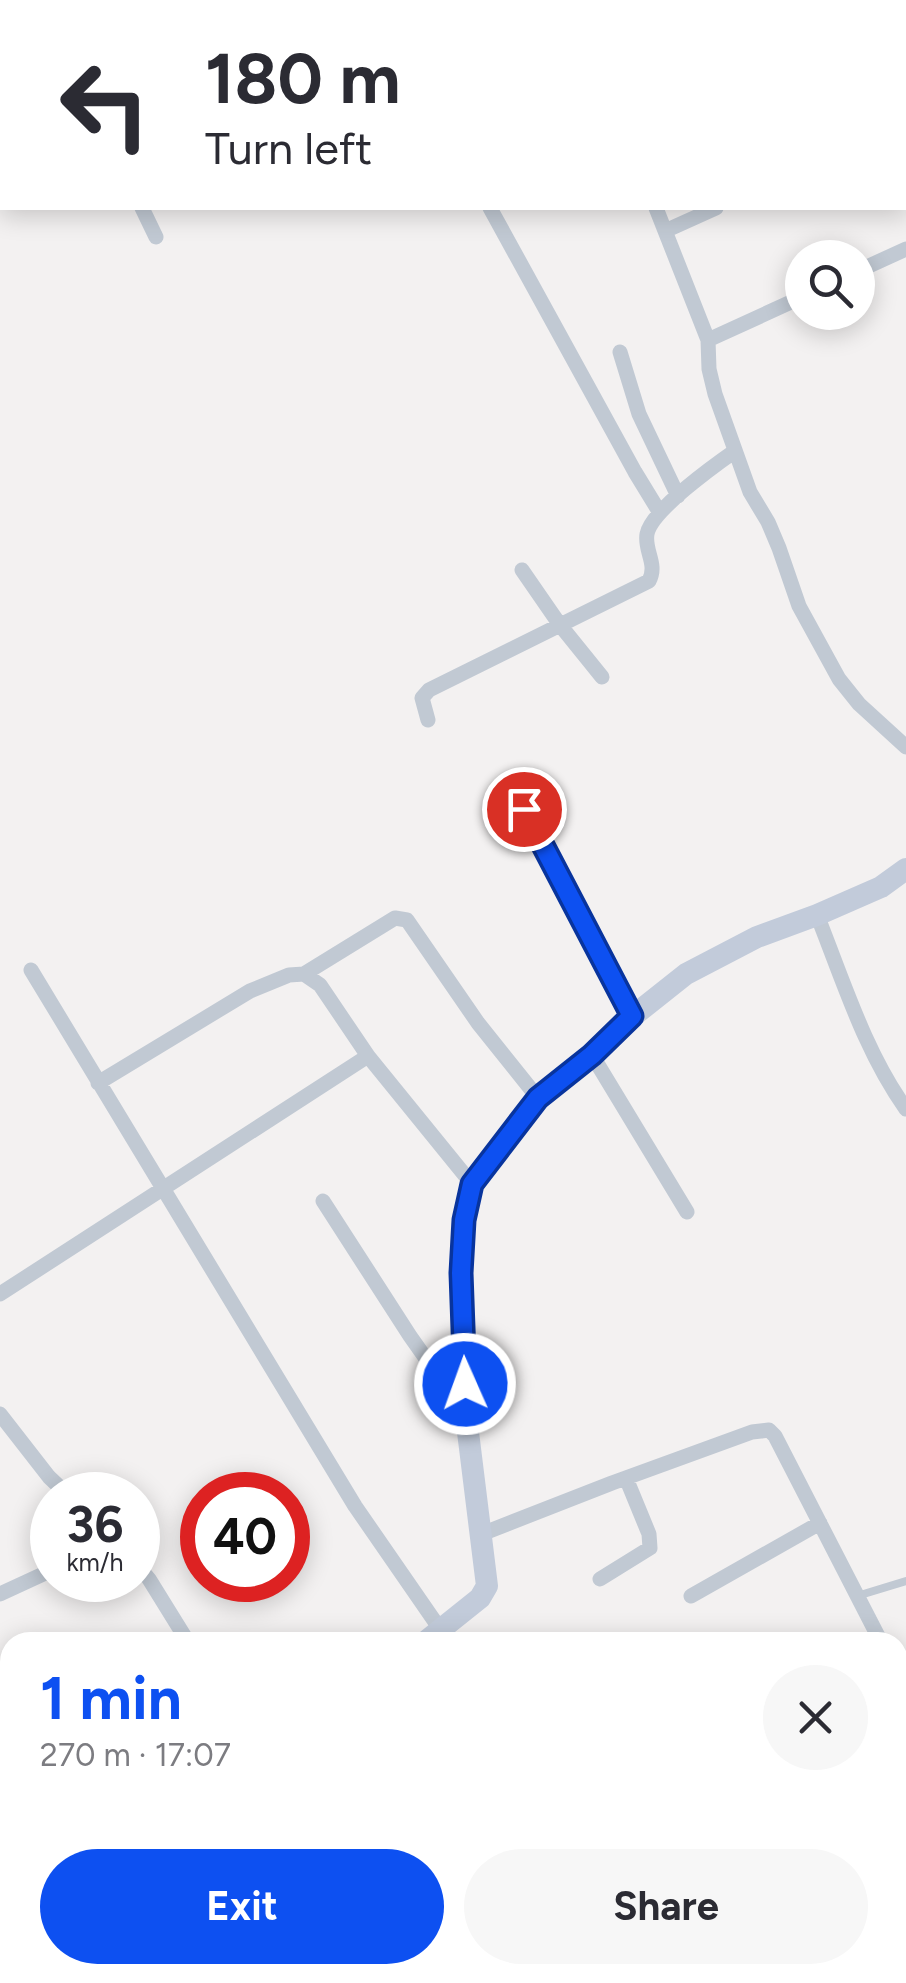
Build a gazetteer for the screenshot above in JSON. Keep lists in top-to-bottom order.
{
  "page": {
    "turn": ["180 m", "Turn left"],
    "speed": "36 km/h",
    "limit": "40",
    "heading": ["1 min", "270 m · 17:07"],
    "buttons": ["Exit", "Share"]
  }
}
